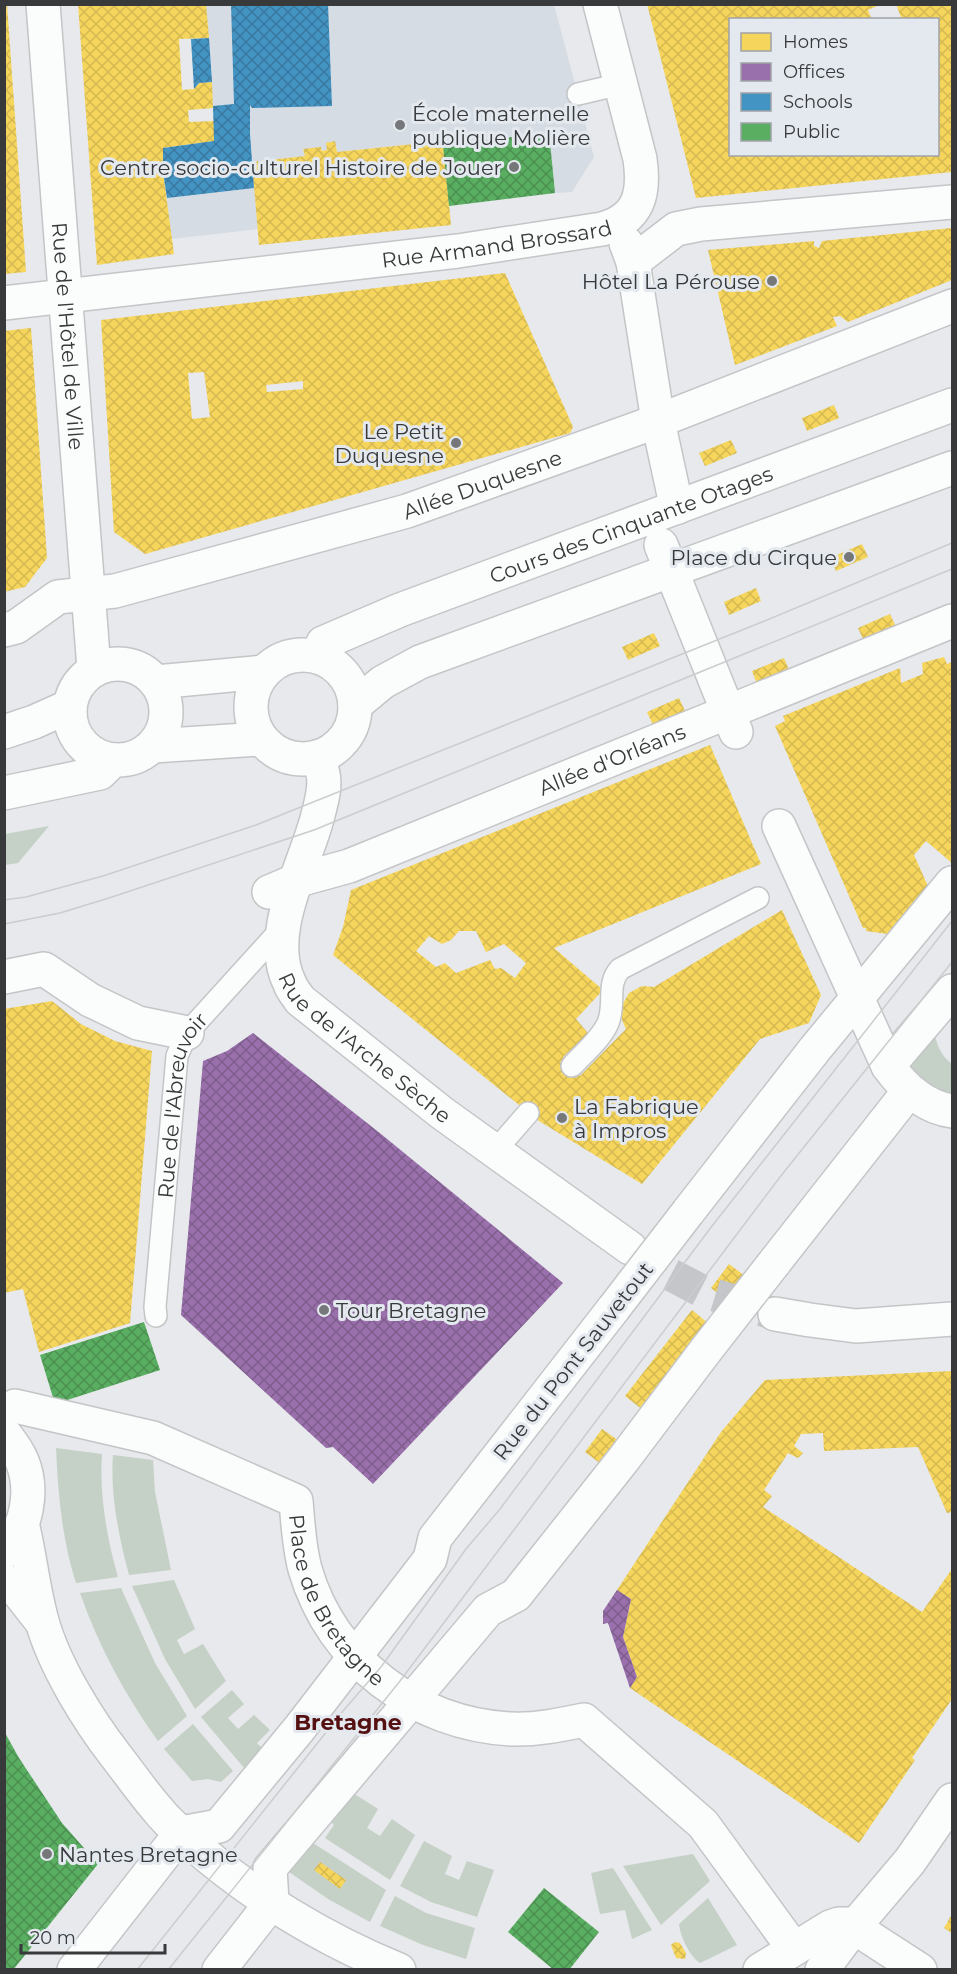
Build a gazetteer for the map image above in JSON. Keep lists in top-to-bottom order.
{
  "streets": {
    "street": [
      "Rue Armand Brossard",
      "Rue de l'Hôtel de Ville",
      "Allée Duquesne",
      "Cours des Cinquante Otages",
      "Allée d'Orléans",
      "Rue de l'Arche Sèche",
      "Rue du Pont Sauvetout",
      "Place de Bretagne"
    ],
    "lane": ["Rue de l'Abreuvoir"]
  },
  "crossings": [
    ["Rue Armand Brossard", "Rue de l'Hôtel de Ville"],
    ["Rue de l'Hôtel de Ville", "Allée Duquesne"],
    ["Cours des Cinquante Otages", "Allée d'Orléans"],
    ["Cours des Cinquante Otages", "Rue de l'Arche Sèche"],
    ["Allée d'Orléans", "Rue de l'Arche Sèche"],
    ["Rue de l'Arche Sèche", "Rue de l'Abreuvoir"],
    ["Rue du Pont Sauvetout", "Place de Bretagne"]
  ],
  "districts": ["Bretagne"],
  "places": [
    "École maternelle publique Molière",
    "Centre socio-culturel Histoire de Jouer",
    "Hôtel La Pérouse",
    "Le Petit Duquesne",
    "Place du Cirque",
    "La Fabrique à Impros",
    "Tour Bretagne",
    "Nantes Bretagne"
  ],
  "legend": [
    "Homes",
    "Offices",
    "Schools",
    "Public"
  ],
  "scale_bar": "20 m"
}
